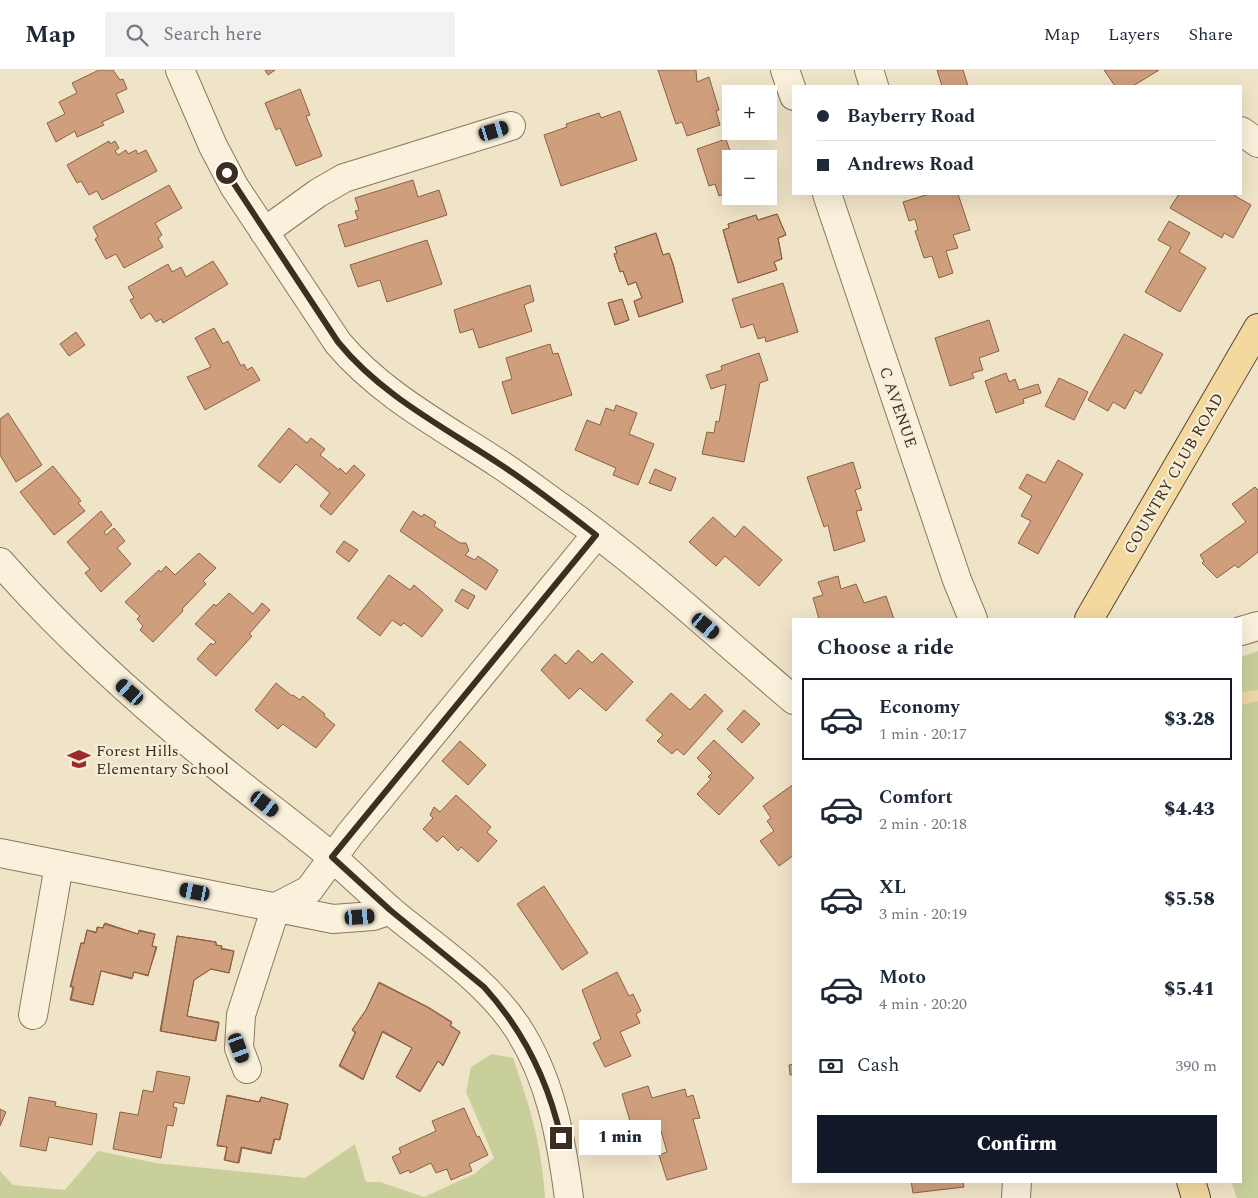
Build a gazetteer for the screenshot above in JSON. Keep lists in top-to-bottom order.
{
  "streets": {
    "main road": ["COUNTRY CLUB ROAD"],
    "street": ["C AVENUE"]
  },
  "places": {
    "school or university": ["Forest Hills Elementary School"]
  },
  "page": {
    "header": "Map",
    "search": "Search here",
    "nav": ["Map", "Layers", "Share"],
    "map_buttons": ["+", "−"],
    "banner": ["Bayberry Road", "Andrews Road"],
    "heading": "Choose a ride",
    "list": [
      {
        "name": "Economy",
        "note": "1 min · 20:17",
        "value": "$3.28"
      },
      {
        "name": "Comfort",
        "note": "2 min · 20:18",
        "value": "$4.43"
      },
      {
        "name": "XL",
        "note": "3 min · 20:19",
        "value": "$5.58"
      },
      {
        "name": "Moto",
        "note": "4 min · 20:20",
        "value": "$5.41"
      }
    ],
    "pay": ["Cash", "390 m"],
    "buttons": "Confirm",
    "bubble": "1 min"
  }
}
